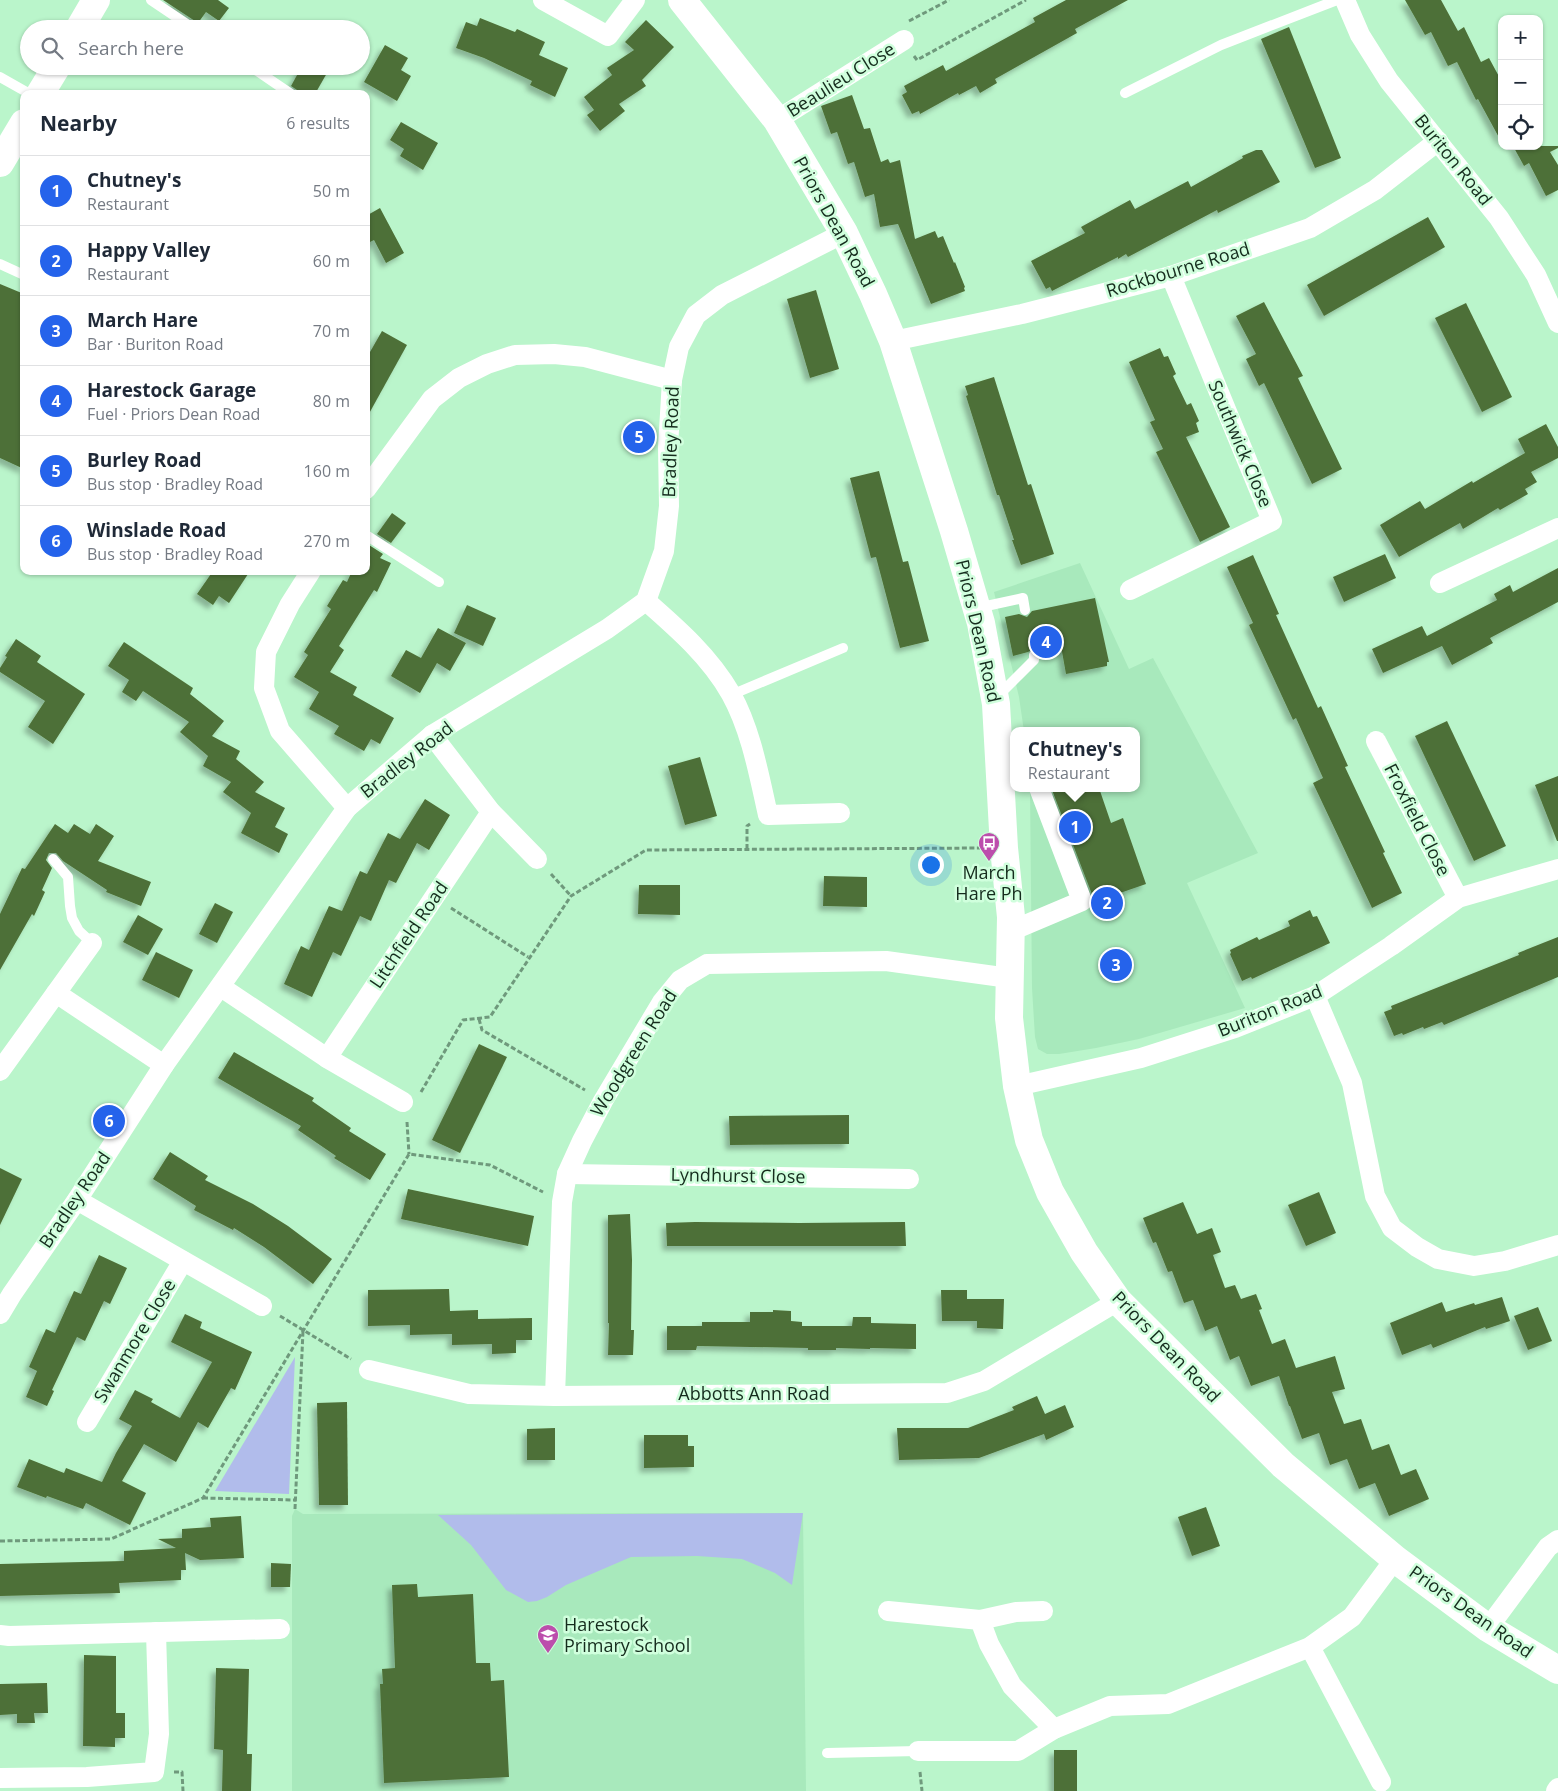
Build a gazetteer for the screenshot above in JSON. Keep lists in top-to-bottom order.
{
  "streets": {
    "street": [
      "Beaulieu Close",
      "Buriton Road",
      "Priors Dean Road",
      "Rockbourne Road",
      "Bradley Road",
      "Southwick Close",
      "Froxfield Close",
      "Litchfield Road",
      "Woodgreen Road",
      "Lyndhurst Close",
      "Swanmore Close",
      "Abbotts Ann Road"
    ]
  },
  "crossings": [
    ["Beaulieu Close", "Priors Dean Road"],
    ["Buriton Road", "Priors Dean Road"],
    ["Buriton Road", "Rockbourne Road"],
    ["Buriton Road", "Froxfield Close"],
    ["Priors Dean Road", "Rockbourne Road"],
    ["Priors Dean Road", "Bradley Road"],
    ["Priors Dean Road", "Woodgreen Road"],
    ["Priors Dean Road", "Abbotts Ann Road"],
    ["Rockbourne Road", "Southwick Close"],
    ["Bradley Road", "Swanmore Close"],
    ["Woodgreen Road", "Lyndhurst Close"],
    ["Woodgreen Road", "Abbotts Ann Road"]
  ],
  "places": {
    "bus stop": ["March Hare Ph"],
    "school or university": ["Harestock Primary School"]
  },
  "page": {
    "map_buttons": ["+", "−"],
    "search": "Search here",
    "heading": ["Nearby", "6 results"],
    "list": [
      {
        "mark": "1",
        "name": "Chutney's",
        "note": "Restaurant",
        "value": "50 m"
      },
      {
        "mark": "2",
        "name": "Happy Valley",
        "note": "Restaurant",
        "value": "60 m"
      },
      {
        "mark": "3",
        "name": "March Hare",
        "note": "Bar · Buriton Road",
        "value": "70 m"
      },
      {
        "mark": "4",
        "name": "Harestock Garage",
        "note": "Fuel · Priors Dean Road",
        "value": "80 m"
      },
      {
        "mark": "5",
        "name": "Burley Road",
        "note": "Bus stop · Bradley Road",
        "value": "160 m"
      },
      {
        "mark": "6",
        "name": "Winslade Road",
        "note": "Bus stop · Bradley Road",
        "value": "270 m"
      }
    ],
    "pins": [
      "5",
      "4",
      "1",
      "2",
      "3",
      "6"
    ],
    "popup": ["Chutney's", "Restaurant"]
  }
}
